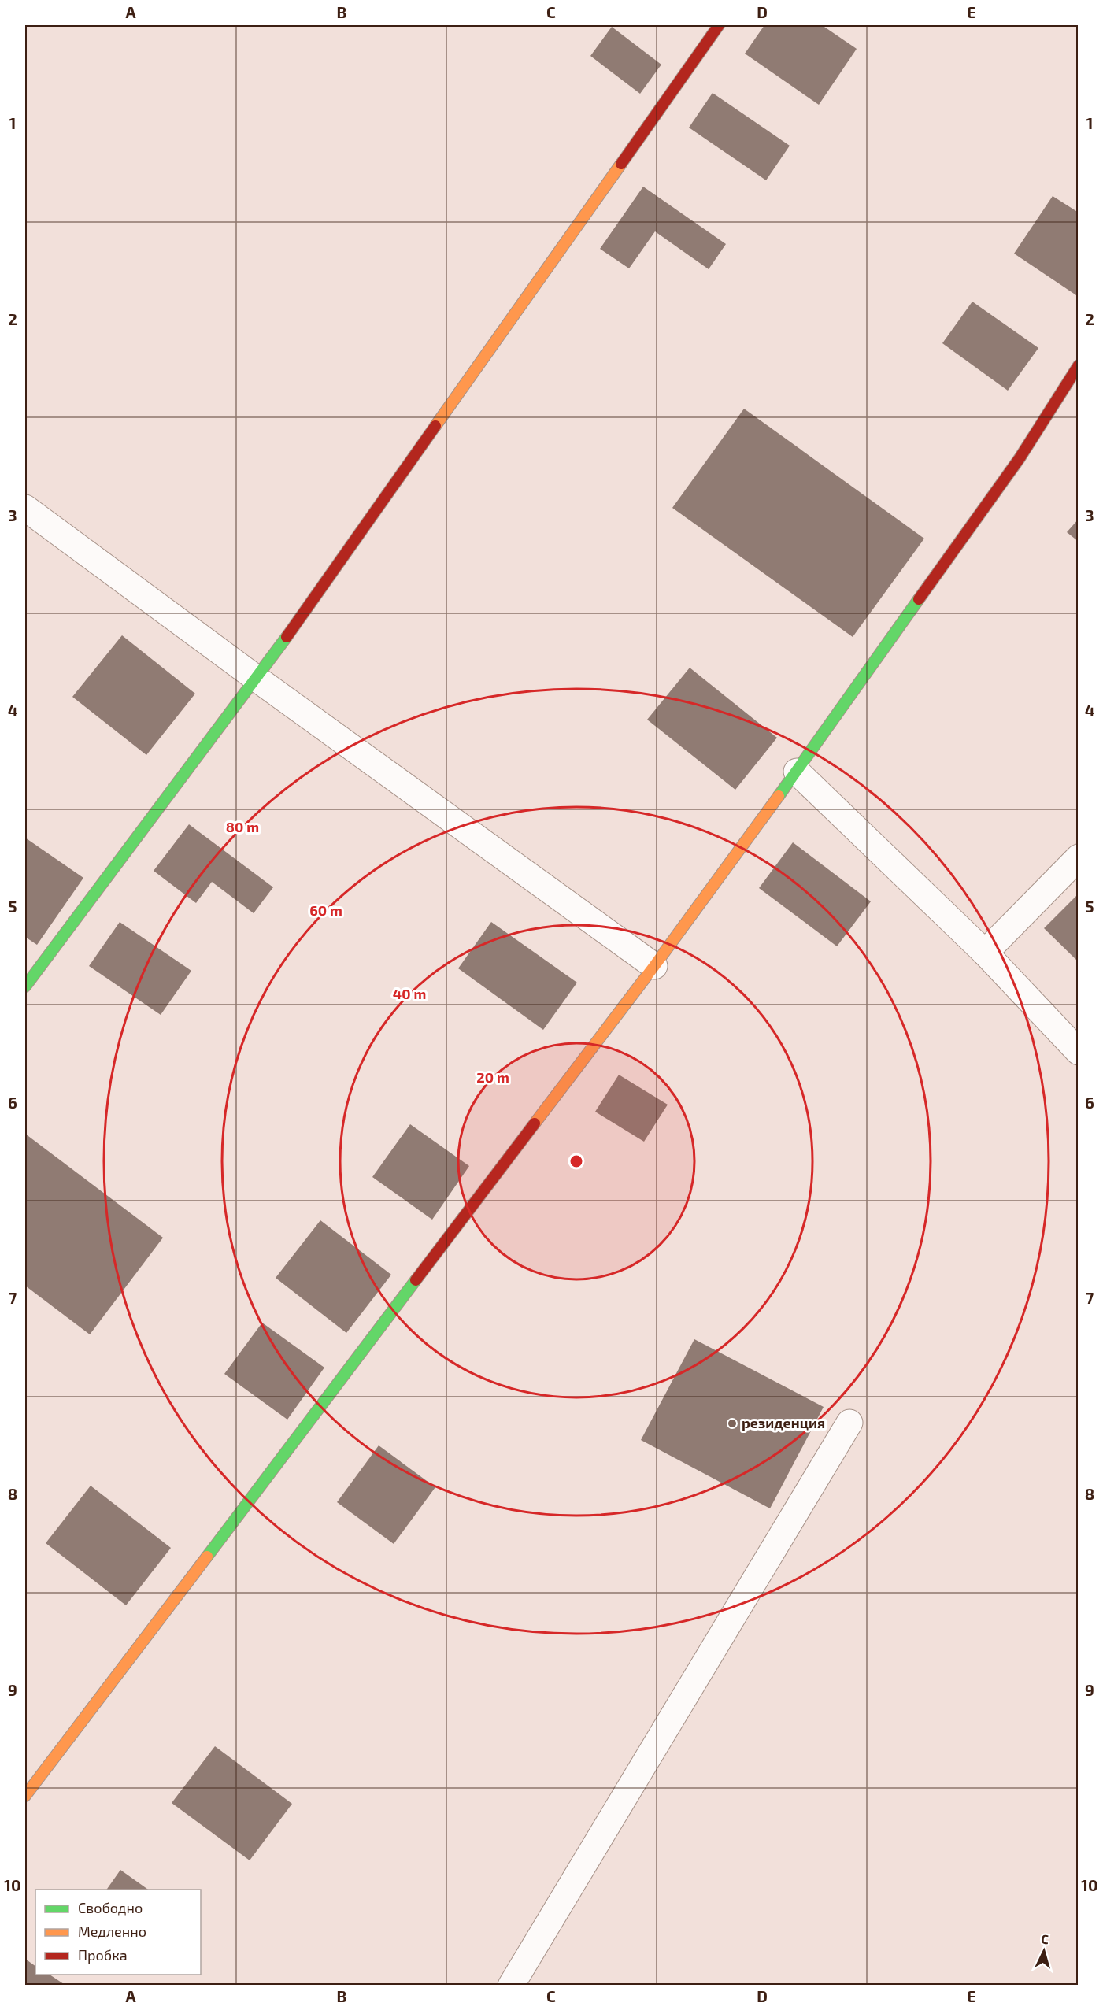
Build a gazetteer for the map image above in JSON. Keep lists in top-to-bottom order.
{
  "places": ["резиденция"],
  "legend": ["Свободно", "Медленно", "Пробка"],
  "north": "top",
  "grid": {
    "columns": [
      "A",
      "B",
      "C",
      "D",
      "E"
    ],
    "rows": [
      "1",
      "2",
      "3",
      "4",
      "5",
      "6",
      "7",
      "8",
      "9",
      "10"
    ]
  },
  "rings": [
    "80 m",
    "60 m",
    "40 m",
    "20 m"
  ]
}
